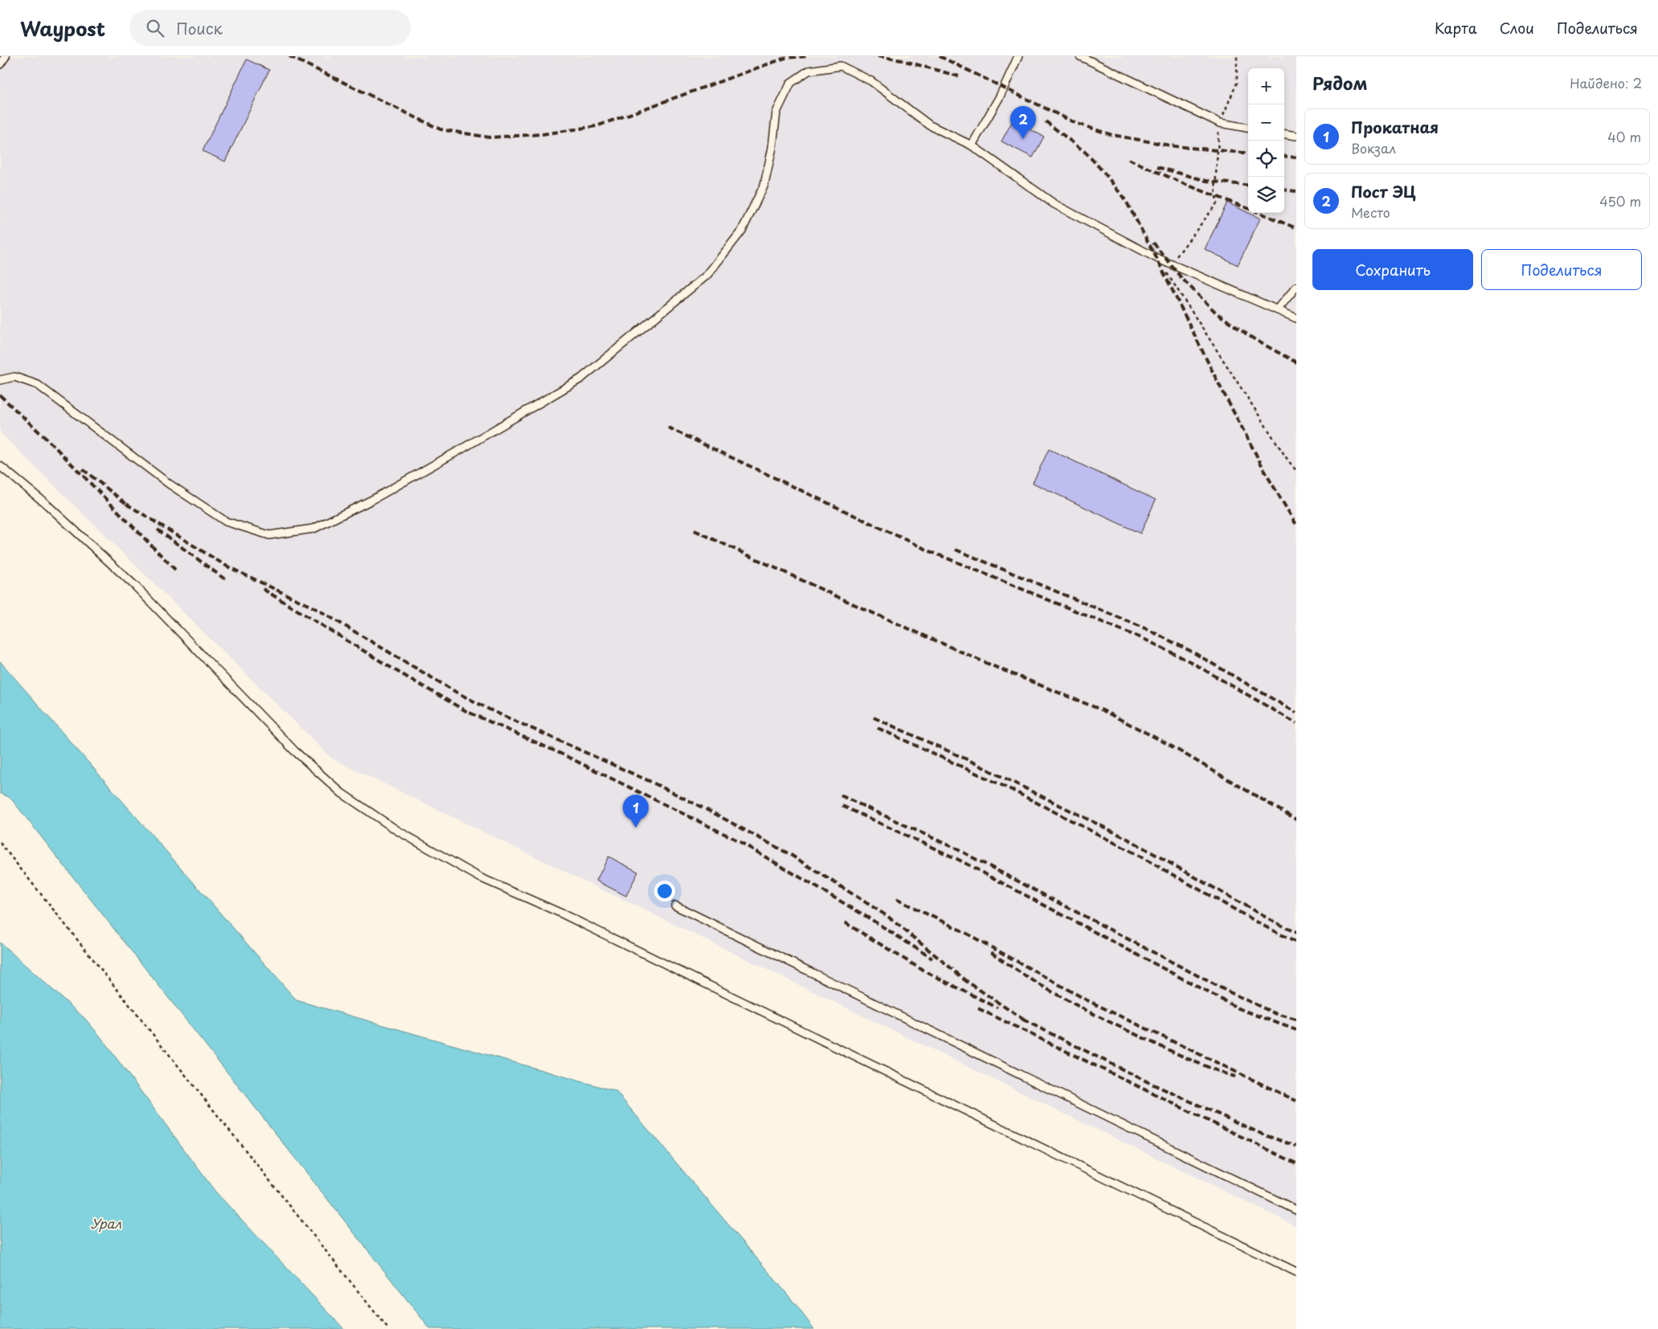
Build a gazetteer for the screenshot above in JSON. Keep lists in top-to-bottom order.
{
  "water": ["Урал"],
  "page": {
    "header": "Waypost",
    "search": "Поиск",
    "nav": ["Карта", "Слои", "Поделиться"],
    "heading": ["Рядом", "Найдено: 2"],
    "map_buttons": ["+", "−"],
    "pins": ["2", "1"],
    "list": [
      {
        "mark": "1",
        "name": "Прокатная",
        "note": "Вокзал",
        "value": "40 m"
      },
      {
        "mark": "2",
        "name": "Пост ЭЦ",
        "note": "Место",
        "value": "450 m"
      }
    ],
    "buttons": ["Сохранить", "Поделиться"]
  }
}
